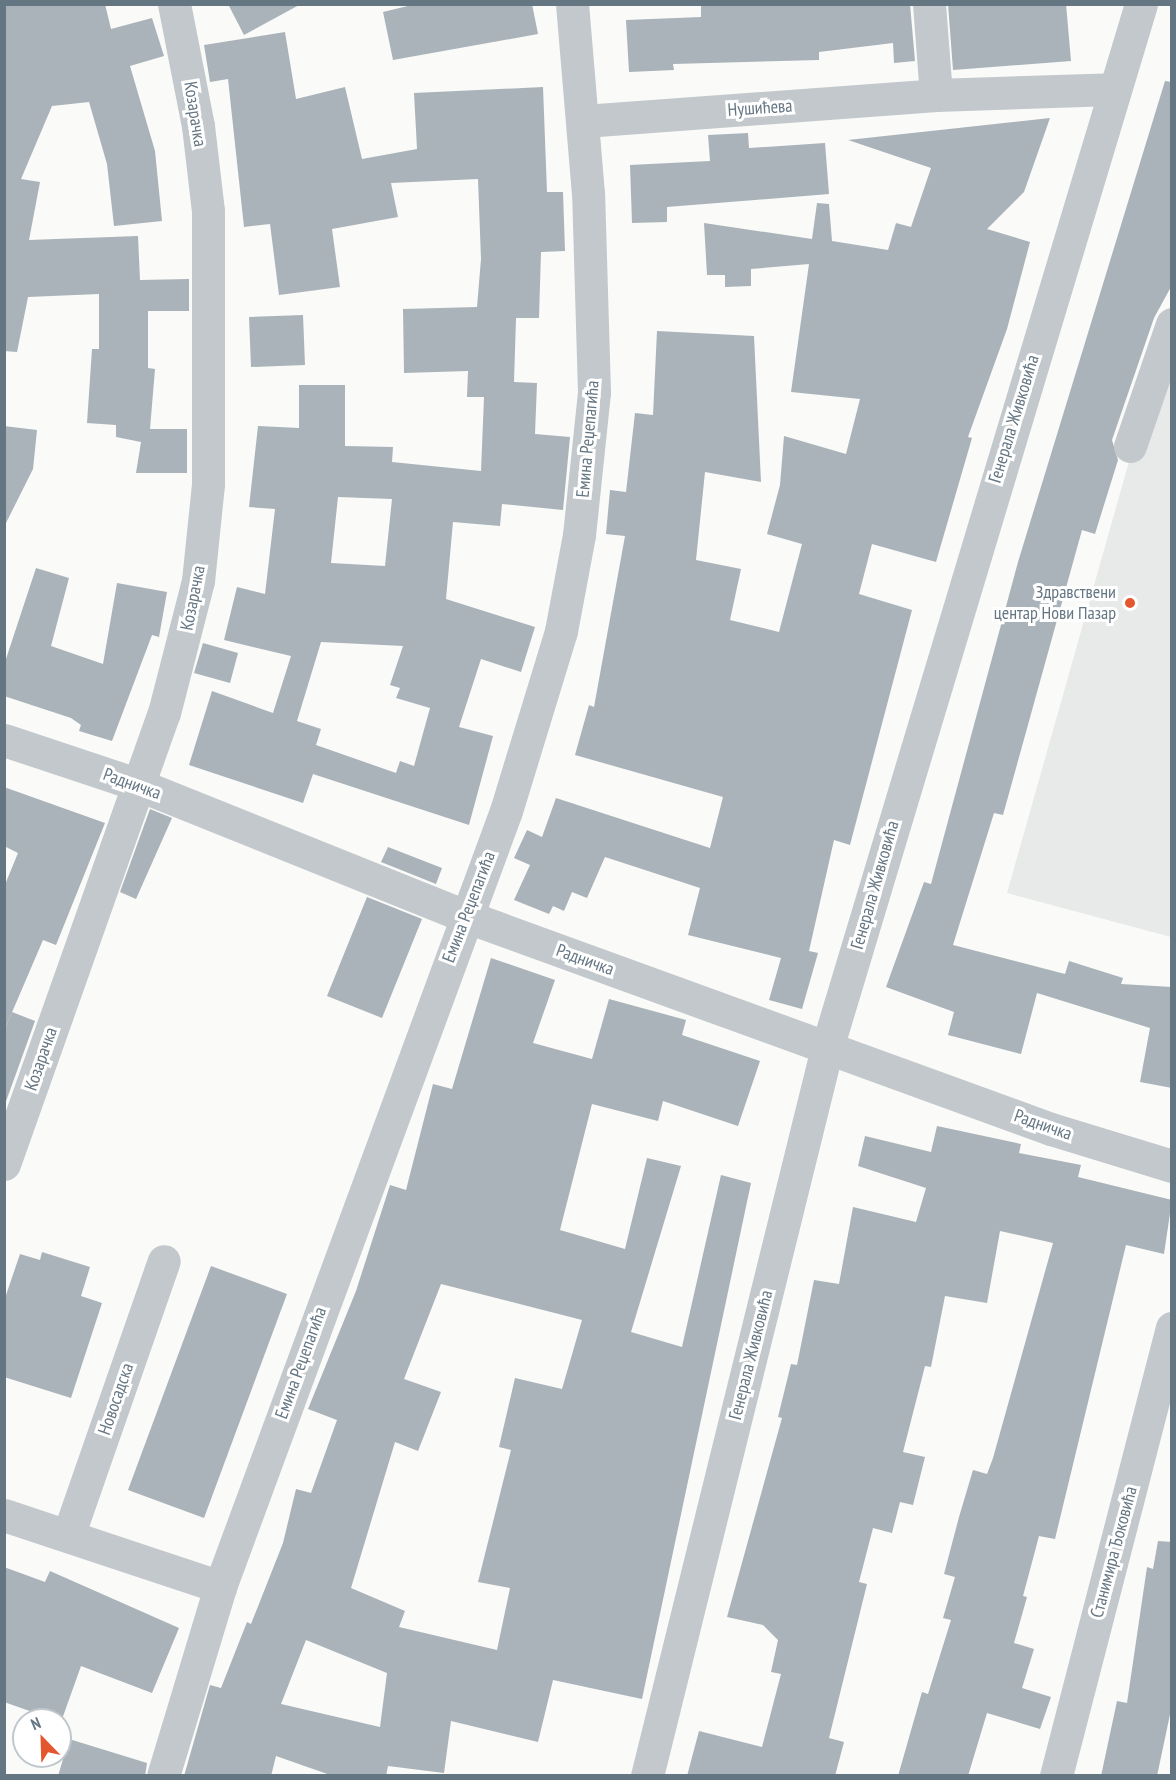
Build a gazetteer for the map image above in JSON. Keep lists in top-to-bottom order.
{
  "streets": {
    "street": [
      "Нушићева",
      "Козарачка",
      "Генерала Живковића",
      "Емина Реџепагића",
      "Радничка",
      "Новосадска",
      "Станимира Ђоковића"
    ]
  },
  "crossings": [
    ["Нушићева", "Генерала Живковића"],
    ["Нушићева", "Емина Реџепагића"],
    ["Козарачка", "Радничка"],
    ["Генерала Живковића", "Радничка"],
    ["Емина Реџепагића", "Радничка"]
  ],
  "places": ["Здравствени центар Нови Пазар"],
  "north": "top left"
}
